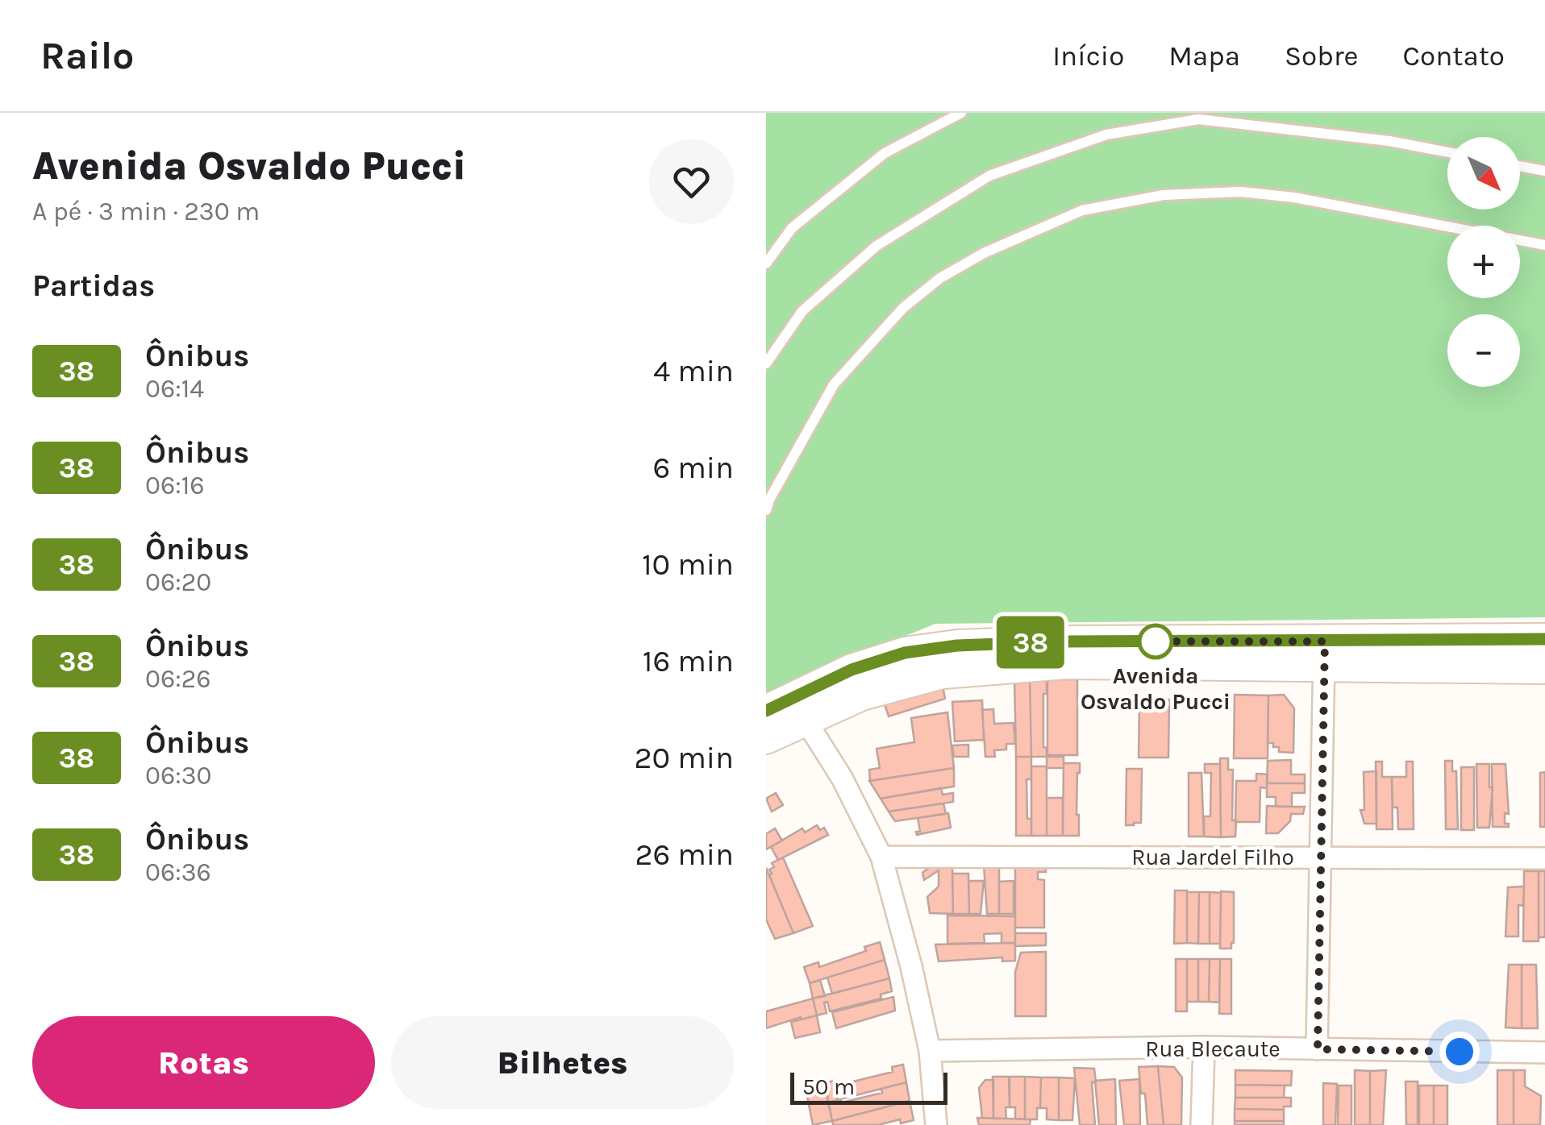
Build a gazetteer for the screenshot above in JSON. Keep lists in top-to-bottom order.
{
  "streets": {
    "street": ["Rua Jardel Filho", "Rua Blecaute"]
  },
  "places": ["Avenida Osvaldo Pucci"],
  "lines": ["bus line 38"],
  "scale_bar": "50 m",
  "north": "bottom right",
  "page": {
    "header": "Railo",
    "nav": [
      "Início",
      "Mapa",
      "Sobre",
      "Contato"
    ],
    "heading": [
      ["Avenida Osvaldo Pucci", "A pé · 3 min · 230 m"],
      "Partidas"
    ],
    "on_map": "38",
    "map_buttons": ["+", "−"],
    "list": [
      {
        "mark": "38",
        "name": "Ônibus",
        "note": "06:14",
        "value": "4 min"
      },
      {
        "mark": "38",
        "name": "Ônibus",
        "note": "06:16",
        "value": "6 min"
      },
      {
        "mark": "38",
        "name": "Ônibus",
        "note": "06:20",
        "value": "10 min"
      },
      {
        "mark": "38",
        "name": "Ônibus",
        "note": "06:26",
        "value": "16 min"
      },
      {
        "mark": "38",
        "name": "Ônibus",
        "note": "06:30",
        "value": "20 min"
      },
      {
        "mark": "38",
        "name": "Ônibus",
        "note": "06:36",
        "value": "26 min"
      }
    ],
    "buttons": ["Rotas", "Bilhetes"],
    "scale": "50 m"
  }
}
